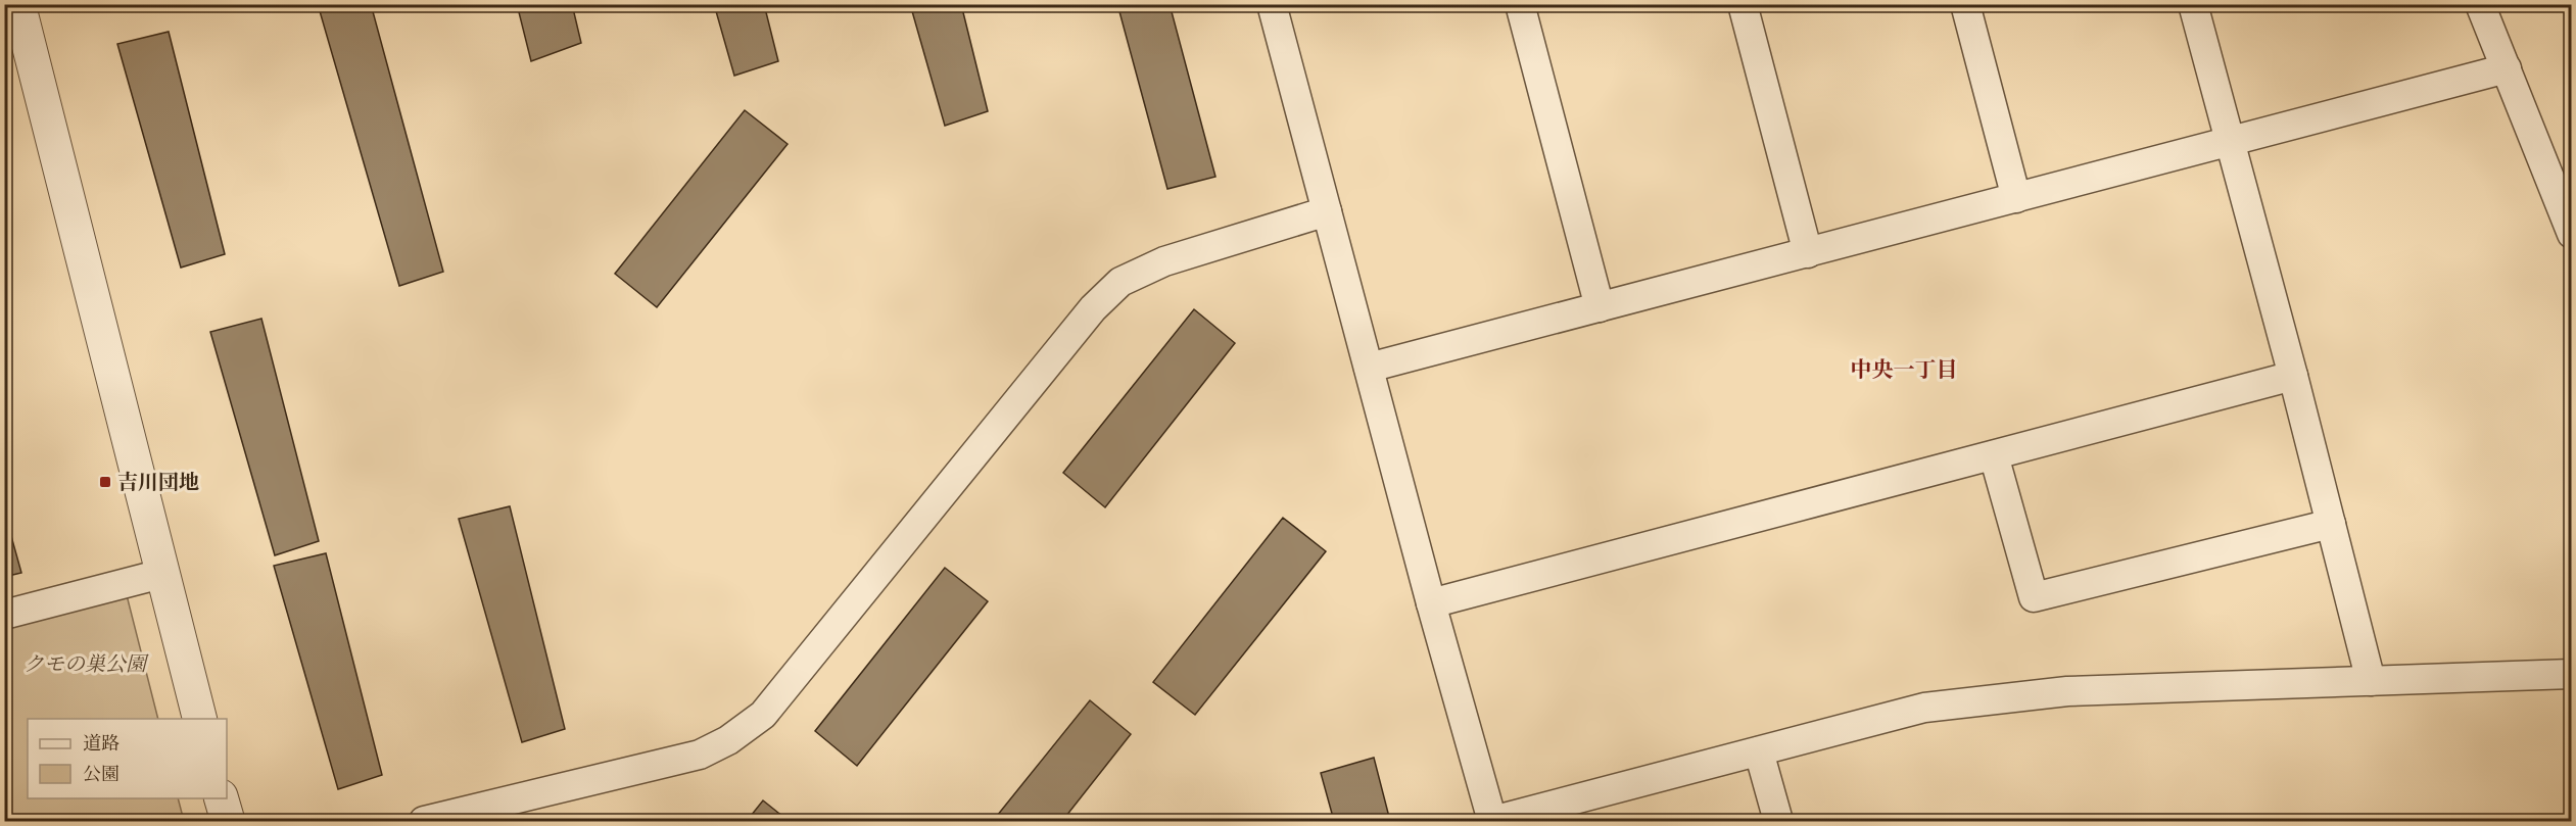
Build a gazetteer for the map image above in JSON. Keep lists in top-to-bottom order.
{
  "districts": ["中央一丁目"],
  "parks": ["クモの巣公園"],
  "places": {
    "transit": ["吉川団地"]
  },
  "legend": ["道路", "公園"]
}
